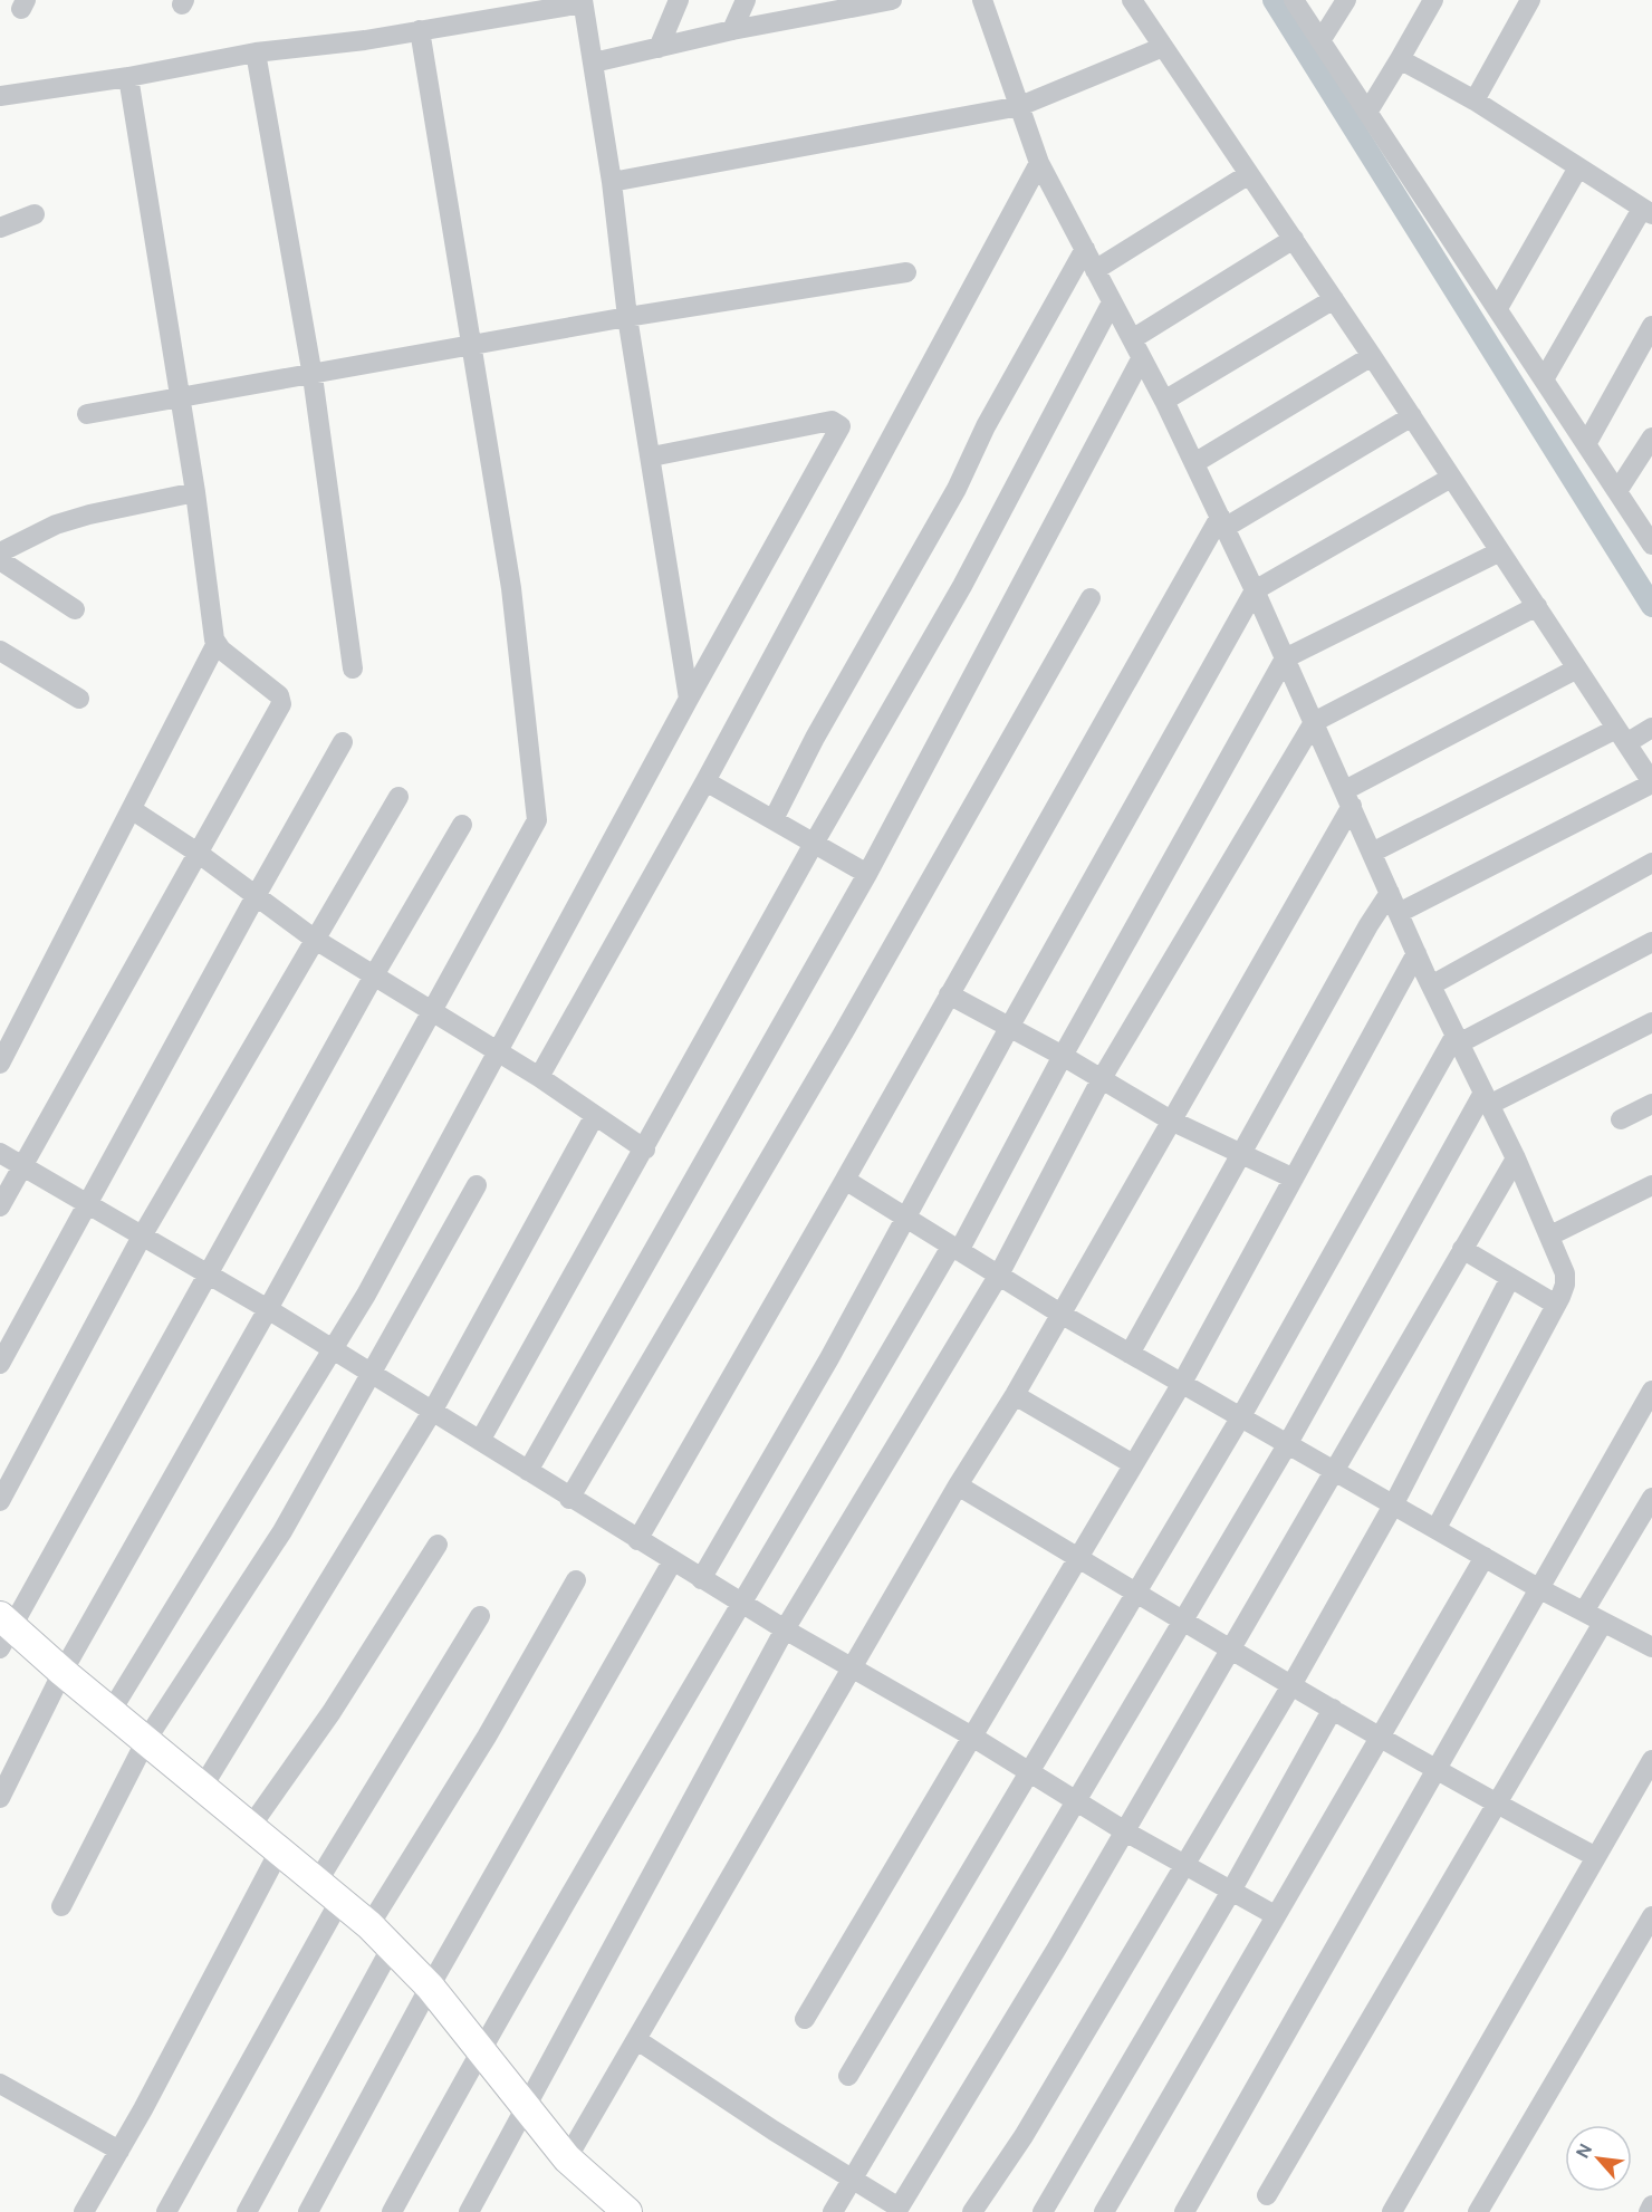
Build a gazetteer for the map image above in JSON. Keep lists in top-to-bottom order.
{
  "north": "top left"
}
